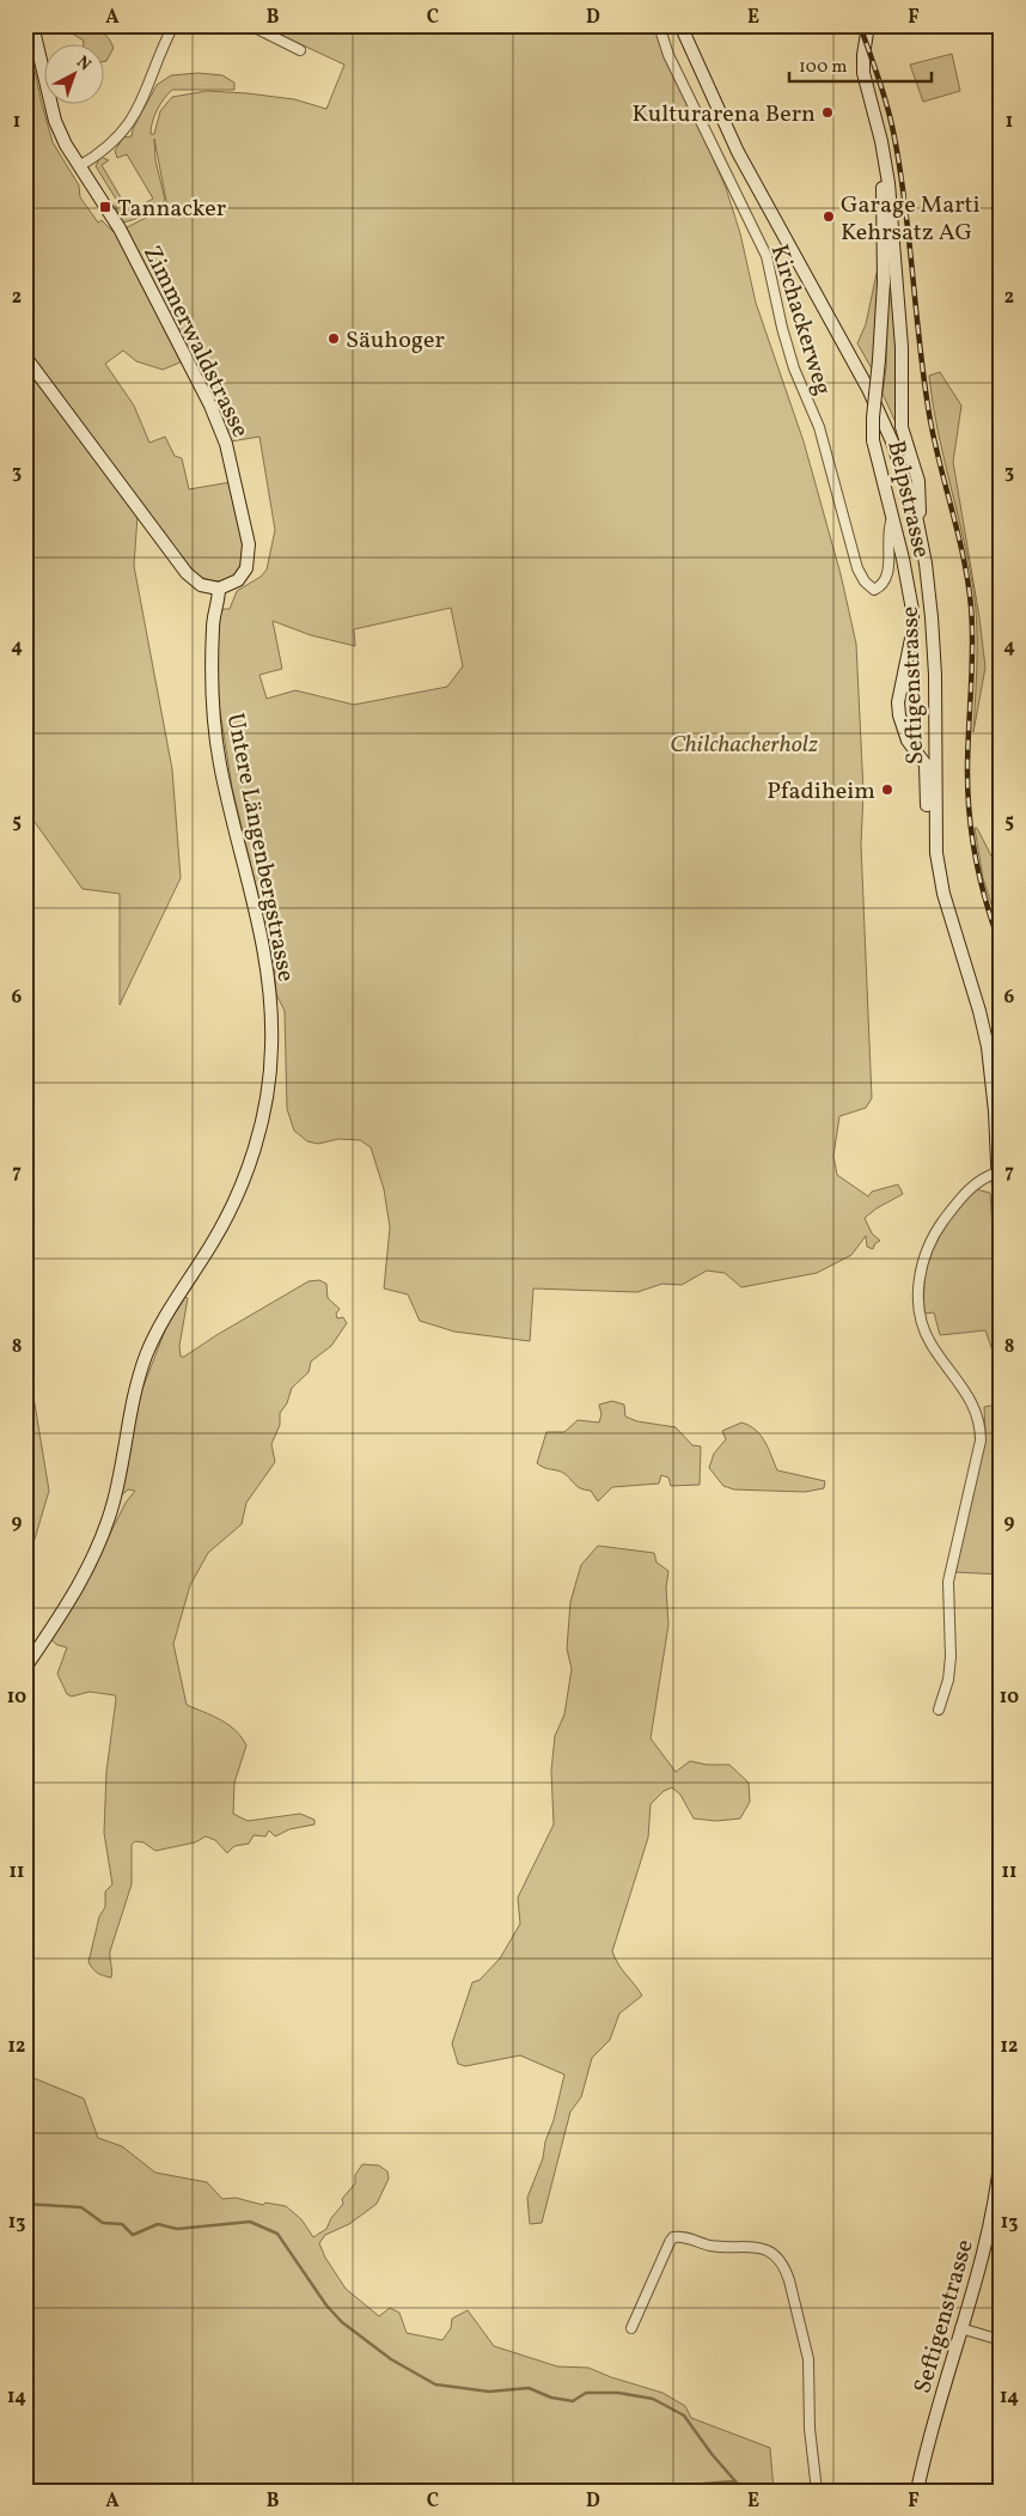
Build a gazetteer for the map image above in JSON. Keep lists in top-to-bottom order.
{
  "streets": {
    "street": [
      "Kirchackerweg",
      "Zimmerwaldstrasse",
      "Belpstrasse",
      "Seftigenstrasse",
      "Untere Längenbergstrasse"
    ]
  },
  "crossings": [
    ["Kirchackerweg", "Belpstrasse"],
    ["Zimmerwaldstrasse", "Untere Längenbergstrasse"],
    ["Belpstrasse", "Seftigenstrasse"]
  ],
  "parks": ["Chilchacherholz"],
  "places": {
    "other": [
      "Kulturarena Bern",
      "Garage Marti Kehrsatz AG",
      "Säuhoger",
      "Pfadiheim"
    ],
    "transit": ["Tannacker"]
  },
  "scale_bar": "100 m",
  "north": "top right",
  "grid": {
    "columns": [
      "A",
      "B",
      "C",
      "D",
      "E",
      "F"
    ],
    "rows": [
      "1",
      "2",
      "3",
      "4",
      "5",
      "6",
      "7",
      "8",
      "9",
      "10",
      "11",
      "12",
      "13",
      "14"
    ]
  }
}
